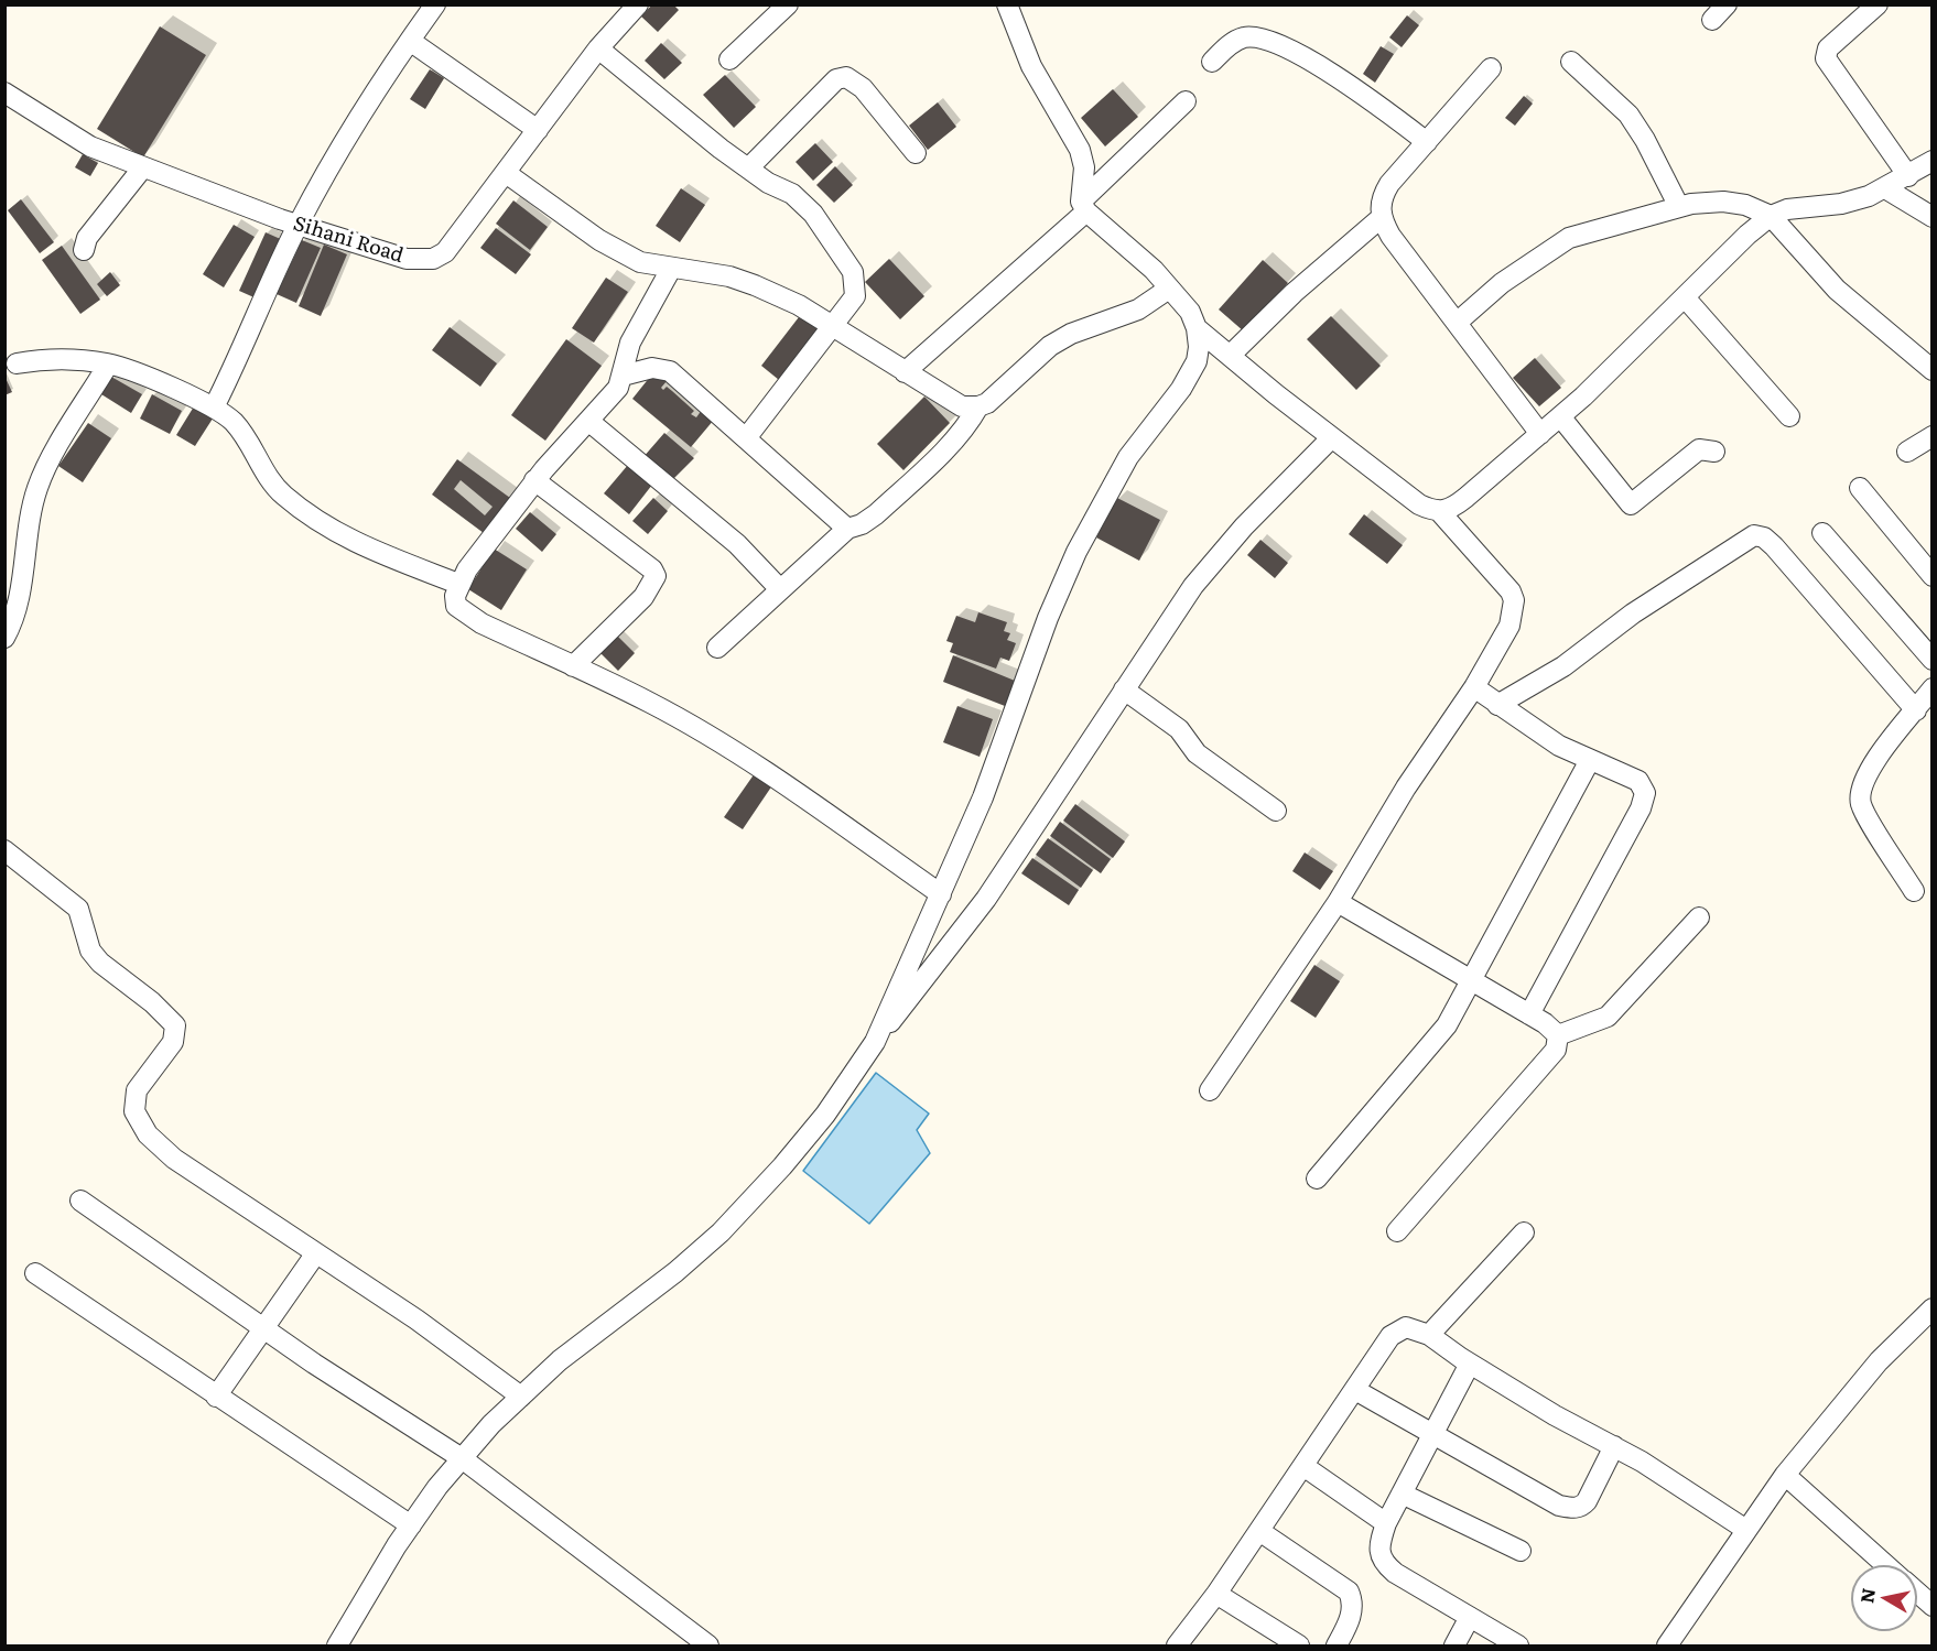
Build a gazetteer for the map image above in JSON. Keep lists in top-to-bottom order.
{
  "streets": {
    "street": ["Sihani Road"]
  },
  "north": "left"
}
